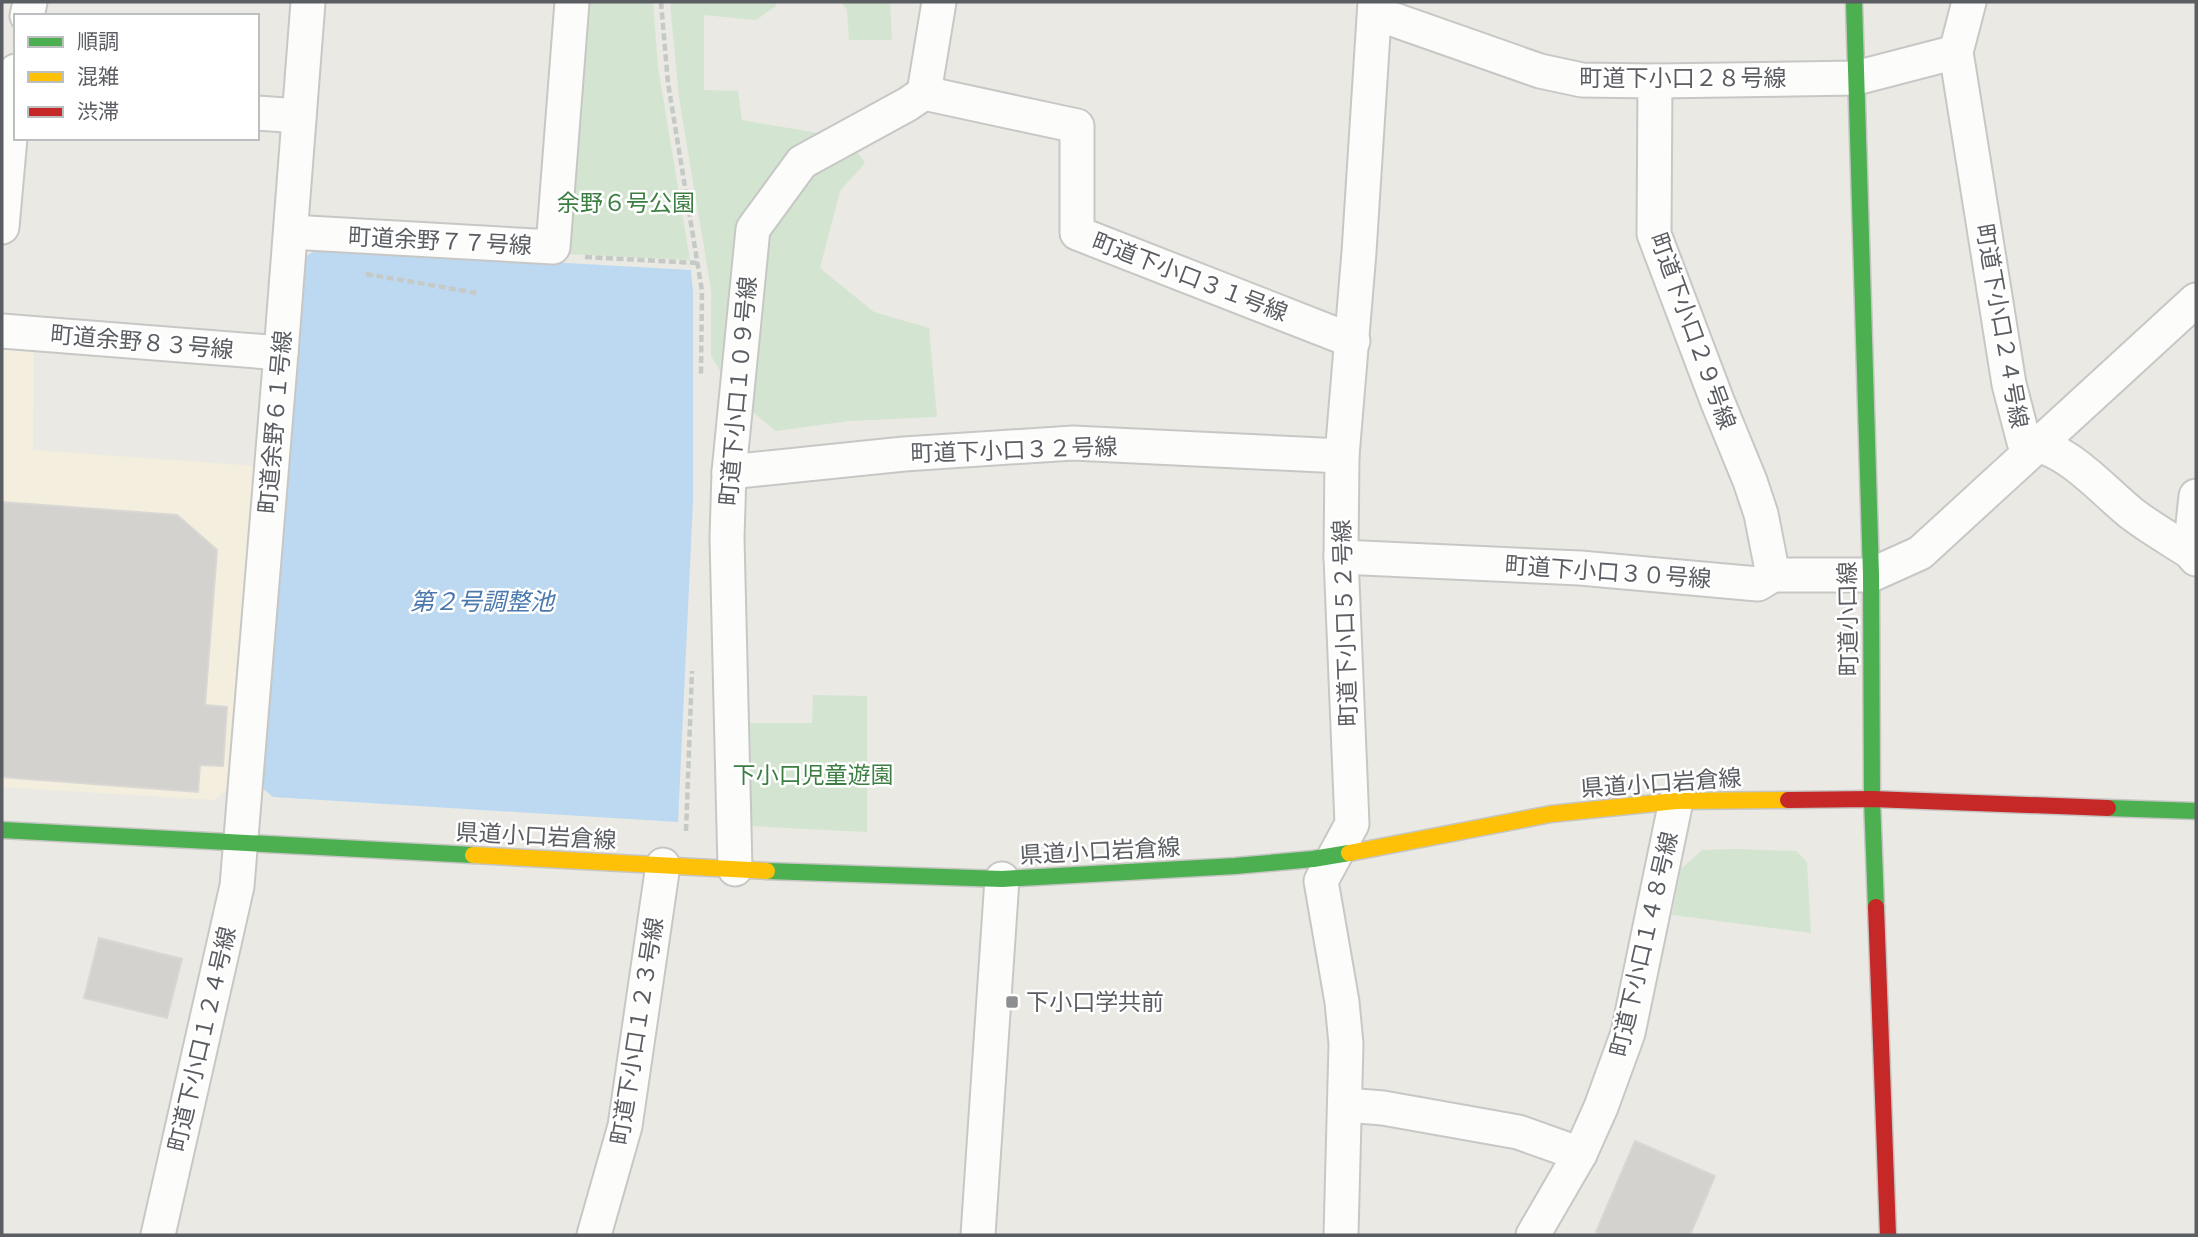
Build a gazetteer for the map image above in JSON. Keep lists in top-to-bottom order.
{
  "streets": {
    "main road": ["町道小口線", "県道小口岩倉線"],
    "street": [
      "町道下小口２８号線",
      "町道余野７７号線",
      "町道下小口３１号線",
      "町道下小口２４号線",
      "町道下小口２９号線",
      "町道余野８３号線",
      "町道下小口１０９号線",
      "町道余野６１号線",
      "町道下小口３２号線",
      "町道下小口３０号線",
      "町道下小口５２号線",
      "町道下小口１４８号線",
      "町道下小口１２３号線",
      "町道下小口１２４号線"
    ]
  },
  "crossings": [
    ["町道下小口２８号線", "町道下小口２４号線"],
    ["町道下小口２８号線", "町道下小口２９号線"],
    ["町道下小口２８号線", "町道小口線"],
    ["町道下小口２８号線", "町道下小口５２号線"],
    ["町道余野７７号線", "町道余野６１号線"],
    ["町道下小口３１号線", "町道下小口１０９号線"],
    ["町道下小口３１号線", "町道下小口５２号線"],
    ["町道下小口２９号線", "町道下小口３０号線"],
    ["町道余野８３号線", "町道余野６１号線"],
    ["町道下小口１０９号線", "町道下小口３２号線"],
    ["町道下小口１０９号線", "県道小口岩倉線"],
    ["町道余野６１号線", "県道小口岩倉線"],
    ["町道余野６１号線", "町道下小口１２４号線"],
    ["町道下小口３２号線", "町道下小口５２号線"],
    ["町道下小口３０号線", "町道小口線"],
    ["町道下小口３０号線", "町道下小口５２号線"],
    ["町道小口線", "県道小口岩倉線"],
    ["町道下小口５２号線", "県道小口岩倉線"],
    ["県道小口岩倉線", "町道下小口１４８号線"],
    ["県道小口岩倉線", "町道下小口１２３号線"],
    ["県道小口岩倉線", "町道下小口１２４号線"]
  ],
  "water": ["第２号調整池"],
  "parks": ["余野６号公園", "下小口児童遊園"],
  "places": {
    "transit": ["下小口学共前"]
  },
  "legend": ["順調", "混雑", "渋滞"]
}
